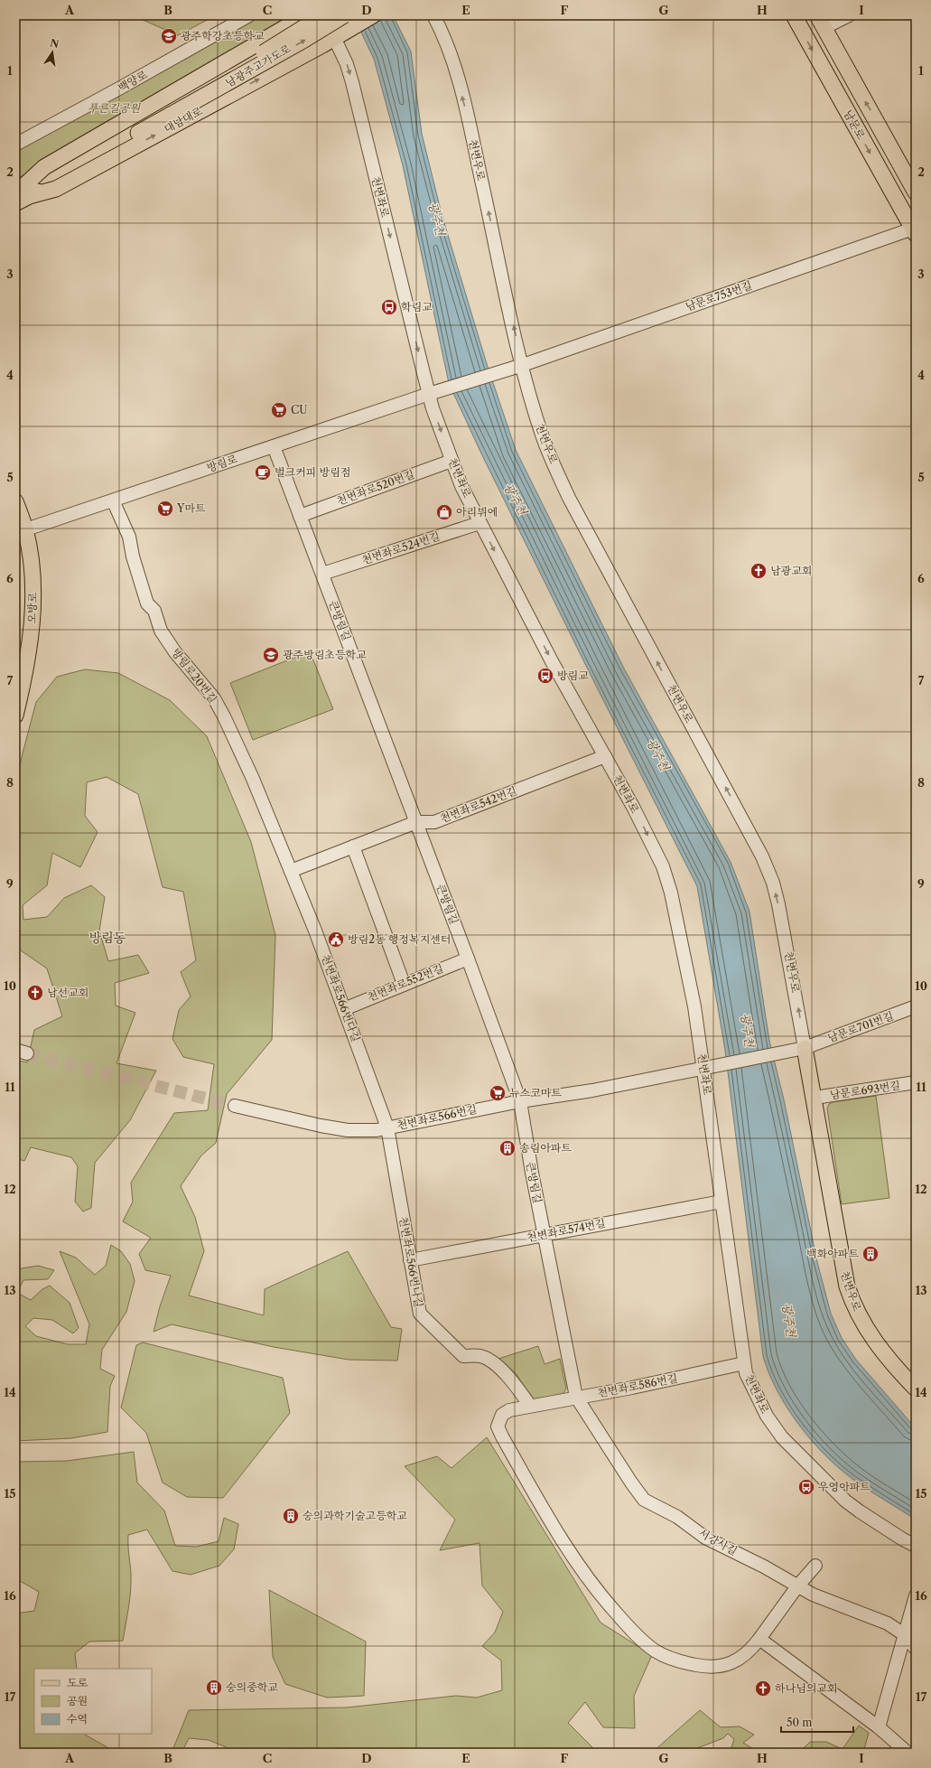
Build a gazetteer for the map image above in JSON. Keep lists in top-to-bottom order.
{
  "streets": {
    "main road": [
      "남광주고가도로",
      "대남대로",
      "남문로",
      "천변우로",
      "오방로"
    ],
    "street": [
      "백양로",
      "천변좌로",
      "남문로753번길",
      "방림로",
      "천변좌로520번길",
      "천변좌로524번길",
      "큰방림길",
      "방림로20번길",
      "천변좌로542번길",
      "천변좌로552번길",
      "천변좌로566번다길",
      "남문로701번길",
      "남문로693번길",
      "천변좌로566번길",
      "천변좌로574번길",
      "천변좌로566번나길",
      "천변좌로586번길",
      "서강사길"
    ]
  },
  "crossings": [
    ["남광주고가도로", "대남대로"],
    ["남광주고가도로", "천변좌로"],
    ["대남대로", "천변좌로"],
    ["남문로", "남문로753번길"],
    ["천변우로", "남문로753번길"],
    ["천변우로", "남문로701번길"],
    ["천변우로", "남문로693번길"],
    ["천변좌로", "남문로753번길"],
    ["천변좌로", "방림로"],
    ["천변좌로", "천변좌로520번길"],
    ["천변좌로", "천변좌로524번길"],
    ["천변좌로", "천변좌로542번길"],
    ["천변좌로", "남문로701번길"],
    ["천변좌로", "천변좌로566번길"],
    ["천변좌로", "천변좌로574번길"],
    ["천변좌로", "천변좌로586번길"],
    ["남문로753번길", "방림로"],
    ["방림로", "오방로"],
    ["방림로", "큰방림길"],
    ["방림로", "방림로20번길"],
    ["천변좌로520번길", "큰방림길"],
    ["천변좌로524번길", "큰방림길"],
    ["큰방림길", "천변좌로542번길"],
    ["큰방림길", "천변좌로552번길"],
    ["큰방림길", "천변좌로566번길"],
    ["큰방림길", "천변좌로574번길"],
    ["큰방림길", "천변좌로586번길"],
    ["큰방림길", "서강사길"],
    ["방림로20번길", "천변좌로542번길"],
    ["방림로20번길", "천변좌로566번다길"],
    ["천변좌로542번길", "천변좌로566번다길"],
    ["천변좌로552번길", "천변좌로566번다길"],
    ["천변좌로566번다길", "천변좌로566번길"],
    ["천변좌로566번다길", "천변좌로566번나길"],
    ["남문로701번길", "천변좌로566번길"],
    ["천변좌로566번길", "천변좌로566번나길"],
    ["천변좌로574번길", "천변좌로566번나길"],
    ["천변좌로566번나길", "천변좌로586번길"],
    ["천변좌로586번길", "서강사길"]
  ],
  "one_way": ["천변우로", "천변좌로"],
  "districts": ["방림동"],
  "water": ["광주천"],
  "parks": ["푸른길공원"],
  "places": {
    "school or university": ["광주학강초등학교", "광주방림초등학교"],
    "bus stop": ["학림교", "방림교", "우영아파트"],
    "supermarket": ["CU", "Y마트", "뉴스코마트"],
    "cafe": ["벌크커피 방림점"],
    "shop": ["아리뷔에"],
    "church": ["남광교회", "남선교회", "하나님의교회"],
    "public building": ["방림2동 행정복지센터"],
    "building": [
      "송림아파트",
      "백화아파트",
      "숭의과학기술고등학교",
      "숭의중학교"
    ]
  },
  "legend": ["도로", "공원", "수역"],
  "scale_bar": "50 m",
  "north": "top",
  "grid": {
    "columns": [
      "A",
      "B",
      "C",
      "D",
      "E",
      "F",
      "G",
      "H",
      "I"
    ],
    "rows": [
      "1",
      "2",
      "3",
      "4",
      "5",
      "6",
      "7",
      "8",
      "9",
      "10",
      "11",
      "12",
      "13",
      "14",
      "15",
      "16",
      "17"
    ]
  }
}
